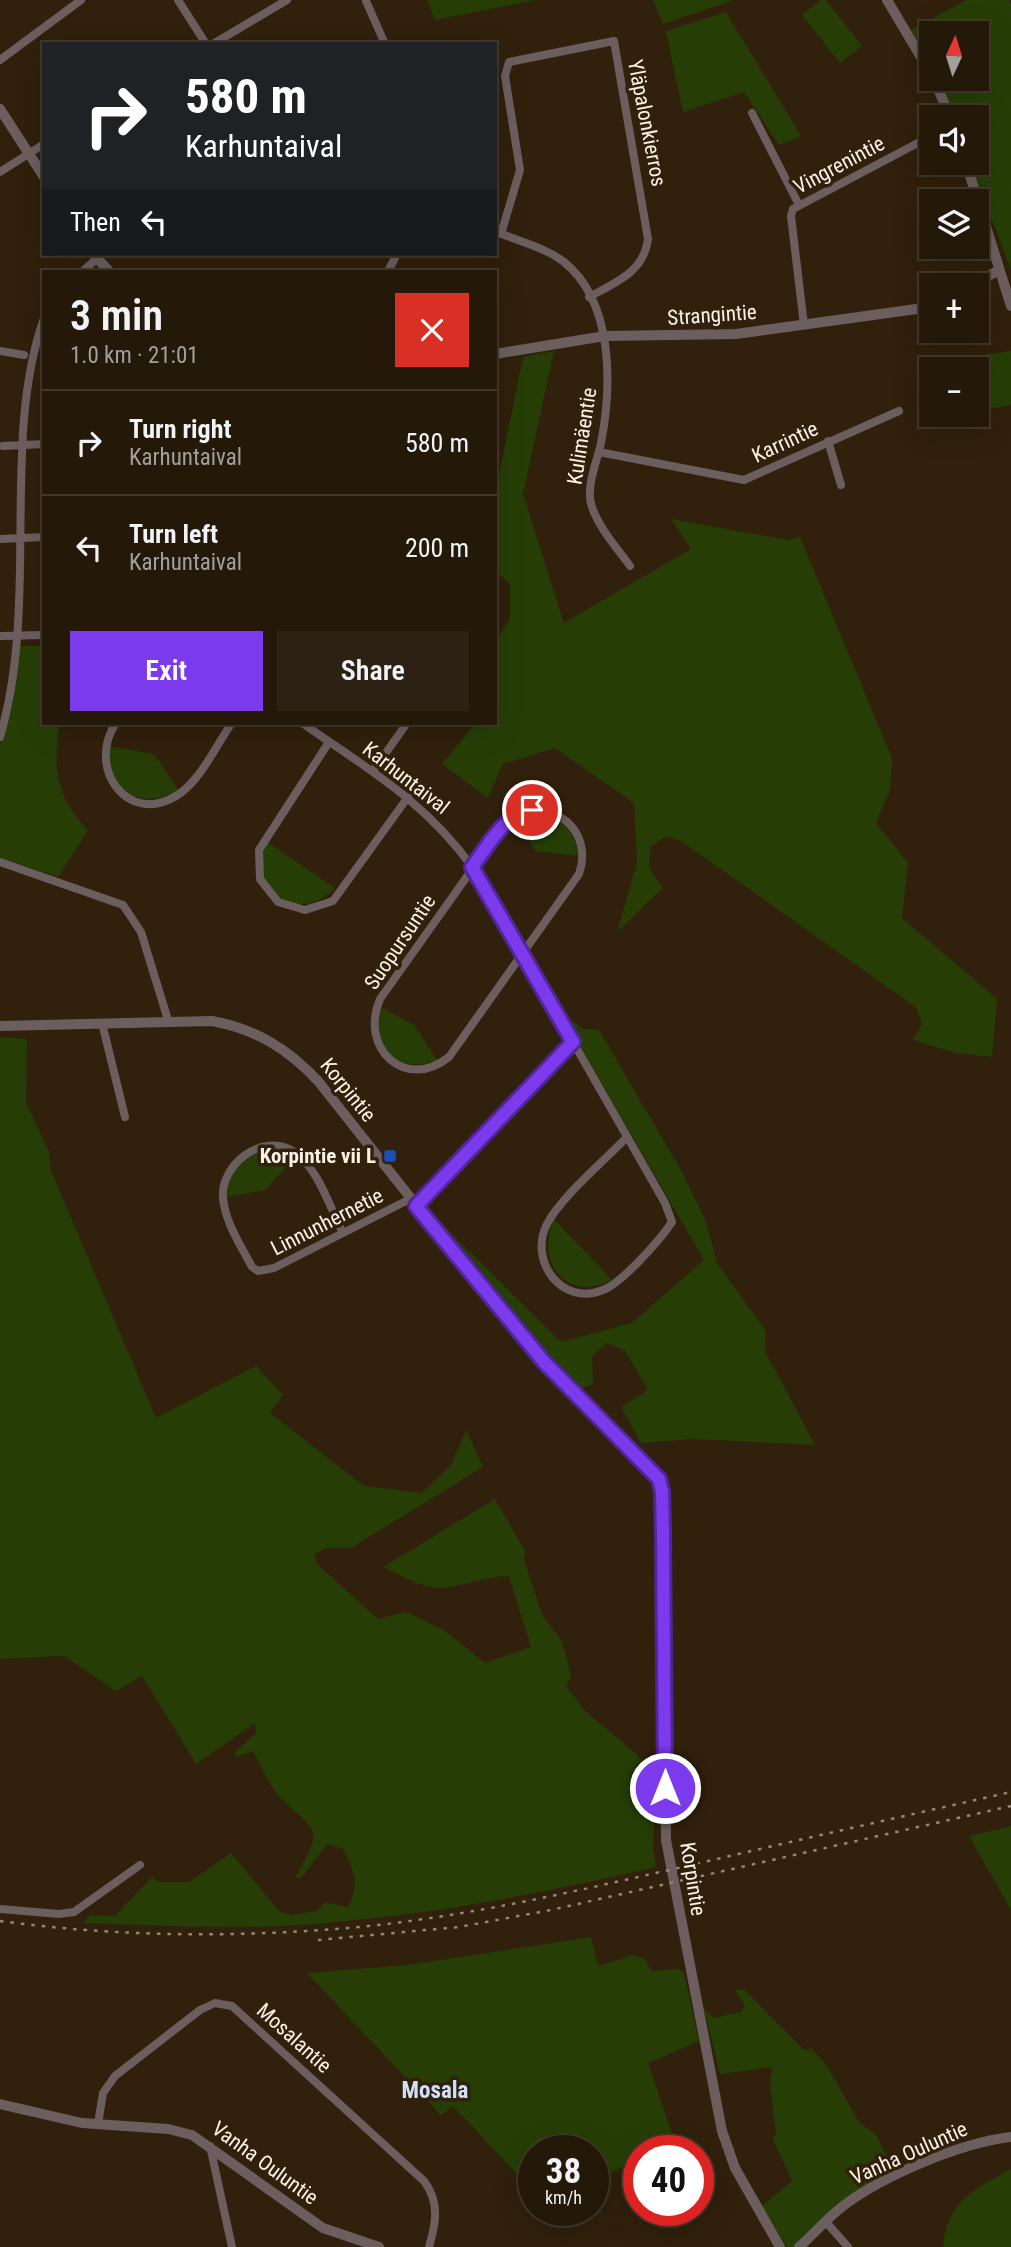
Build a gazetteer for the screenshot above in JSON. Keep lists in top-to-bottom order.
{
  "streets": {
    "street": [
      "Yläpalonkierros",
      "Vingrenintie",
      "Strangintie",
      "Kulimäentie",
      "Karrintie",
      "Karhuntaival",
      "Suopursuntie",
      "Korpintie",
      "Linnunhernetie",
      "Mosalantie",
      "Vanha Ouluntie"
    ]
  },
  "crossings": [
    ["Yläpalonkierros", "Kulimäentie"],
    ["Vingrenintie", "Strangintie"],
    ["Strangintie", "Kulimäentie"],
    ["Kulimäentie", "Karrintie"],
    ["Karhuntaival", "Suopursuntie"],
    ["Korpintie", "Linnunhernetie"],
    ["Mosalantie", "Vanha Ouluntie"]
  ],
  "districts": ["Mosala"],
  "places": {
    "transit": ["Korpintie vii L"]
  },
  "north": "top",
  "page": {
    "map_buttons": ["+", "−"],
    "turn": ["580 m", "Karhuntaival"],
    "then": "Then",
    "heading": ["3 min", "1.0 km · 21:01"],
    "list": [
      {
        "name": "Turn right",
        "note": "Karhuntaival",
        "value": "580 m"
      },
      {
        "name": "Turn left",
        "note": "Karhuntaival",
        "value": "200 m"
      }
    ],
    "buttons": ["Exit", "Share"],
    "speed": "38 km/h",
    "limit": "40"
  }
}
